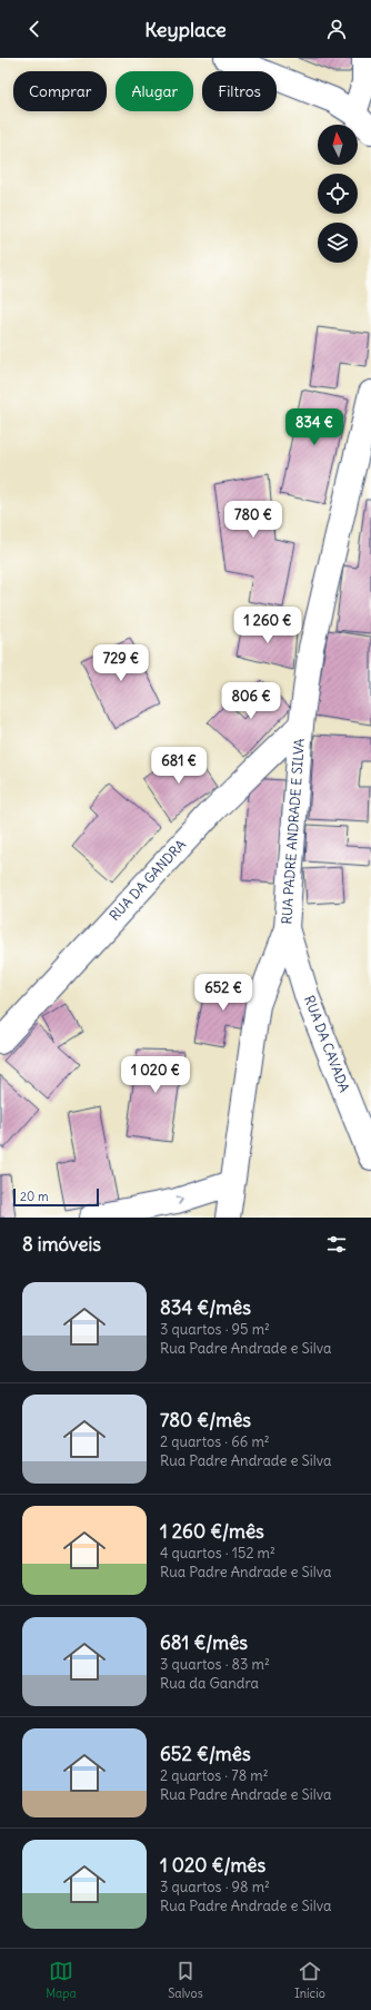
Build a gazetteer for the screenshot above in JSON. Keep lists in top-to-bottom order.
{
  "streets": {
    "street": ["RUA PADRE ANDRADE E SILVA", "RUA DA GANDRA", "RUA DA CAVADA"]
  },
  "crossings": [
    ["RUA PADRE ANDRADE E SILVA", "RUA DA GANDRA"],
    ["RUA PADRE ANDRADE E SILVA", "RUA DA CAVADA"]
  ],
  "scale_bar": "20 m",
  "north": "top",
  "page": {
    "header": "Keyplace",
    "chip": ["Comprar", "Alugar", "Filtros"],
    "price": [
      "834 €",
      "780 €",
      "1 260 €",
      "729 €",
      "806 €",
      "681 €",
      "652 €",
      "1 020 €"
    ],
    "scale": "20 m",
    "heading": "8 imóveis",
    "list": [
      {
        "name": "834 €/mês",
        "note": "3 quartos · 95 m² · Rua Padre Andrade e Silva"
      },
      {
        "name": "780 €/mês",
        "note": "2 quartos · 66 m² · Rua Padre Andrade e Silva"
      },
      {
        "name": "1 260 €/mês",
        "note": "4 quartos · 152 m² · Rua Padre Andrade e Silva"
      },
      {
        "name": "681 €/mês",
        "note": "3 quartos · 83 m² · Rua da Gandra"
      },
      {
        "name": "652 €/mês",
        "note": "2 quartos · 78 m² · Rua Padre Andrade e Silva"
      },
      {
        "name": "1 020 €/mês",
        "note": "3 quartos · 98 m² · Rua Padre Andrade e Silva"
      }
    ],
    "tabs": ["Mapa", "Salvos", "Início"]
  }
}
